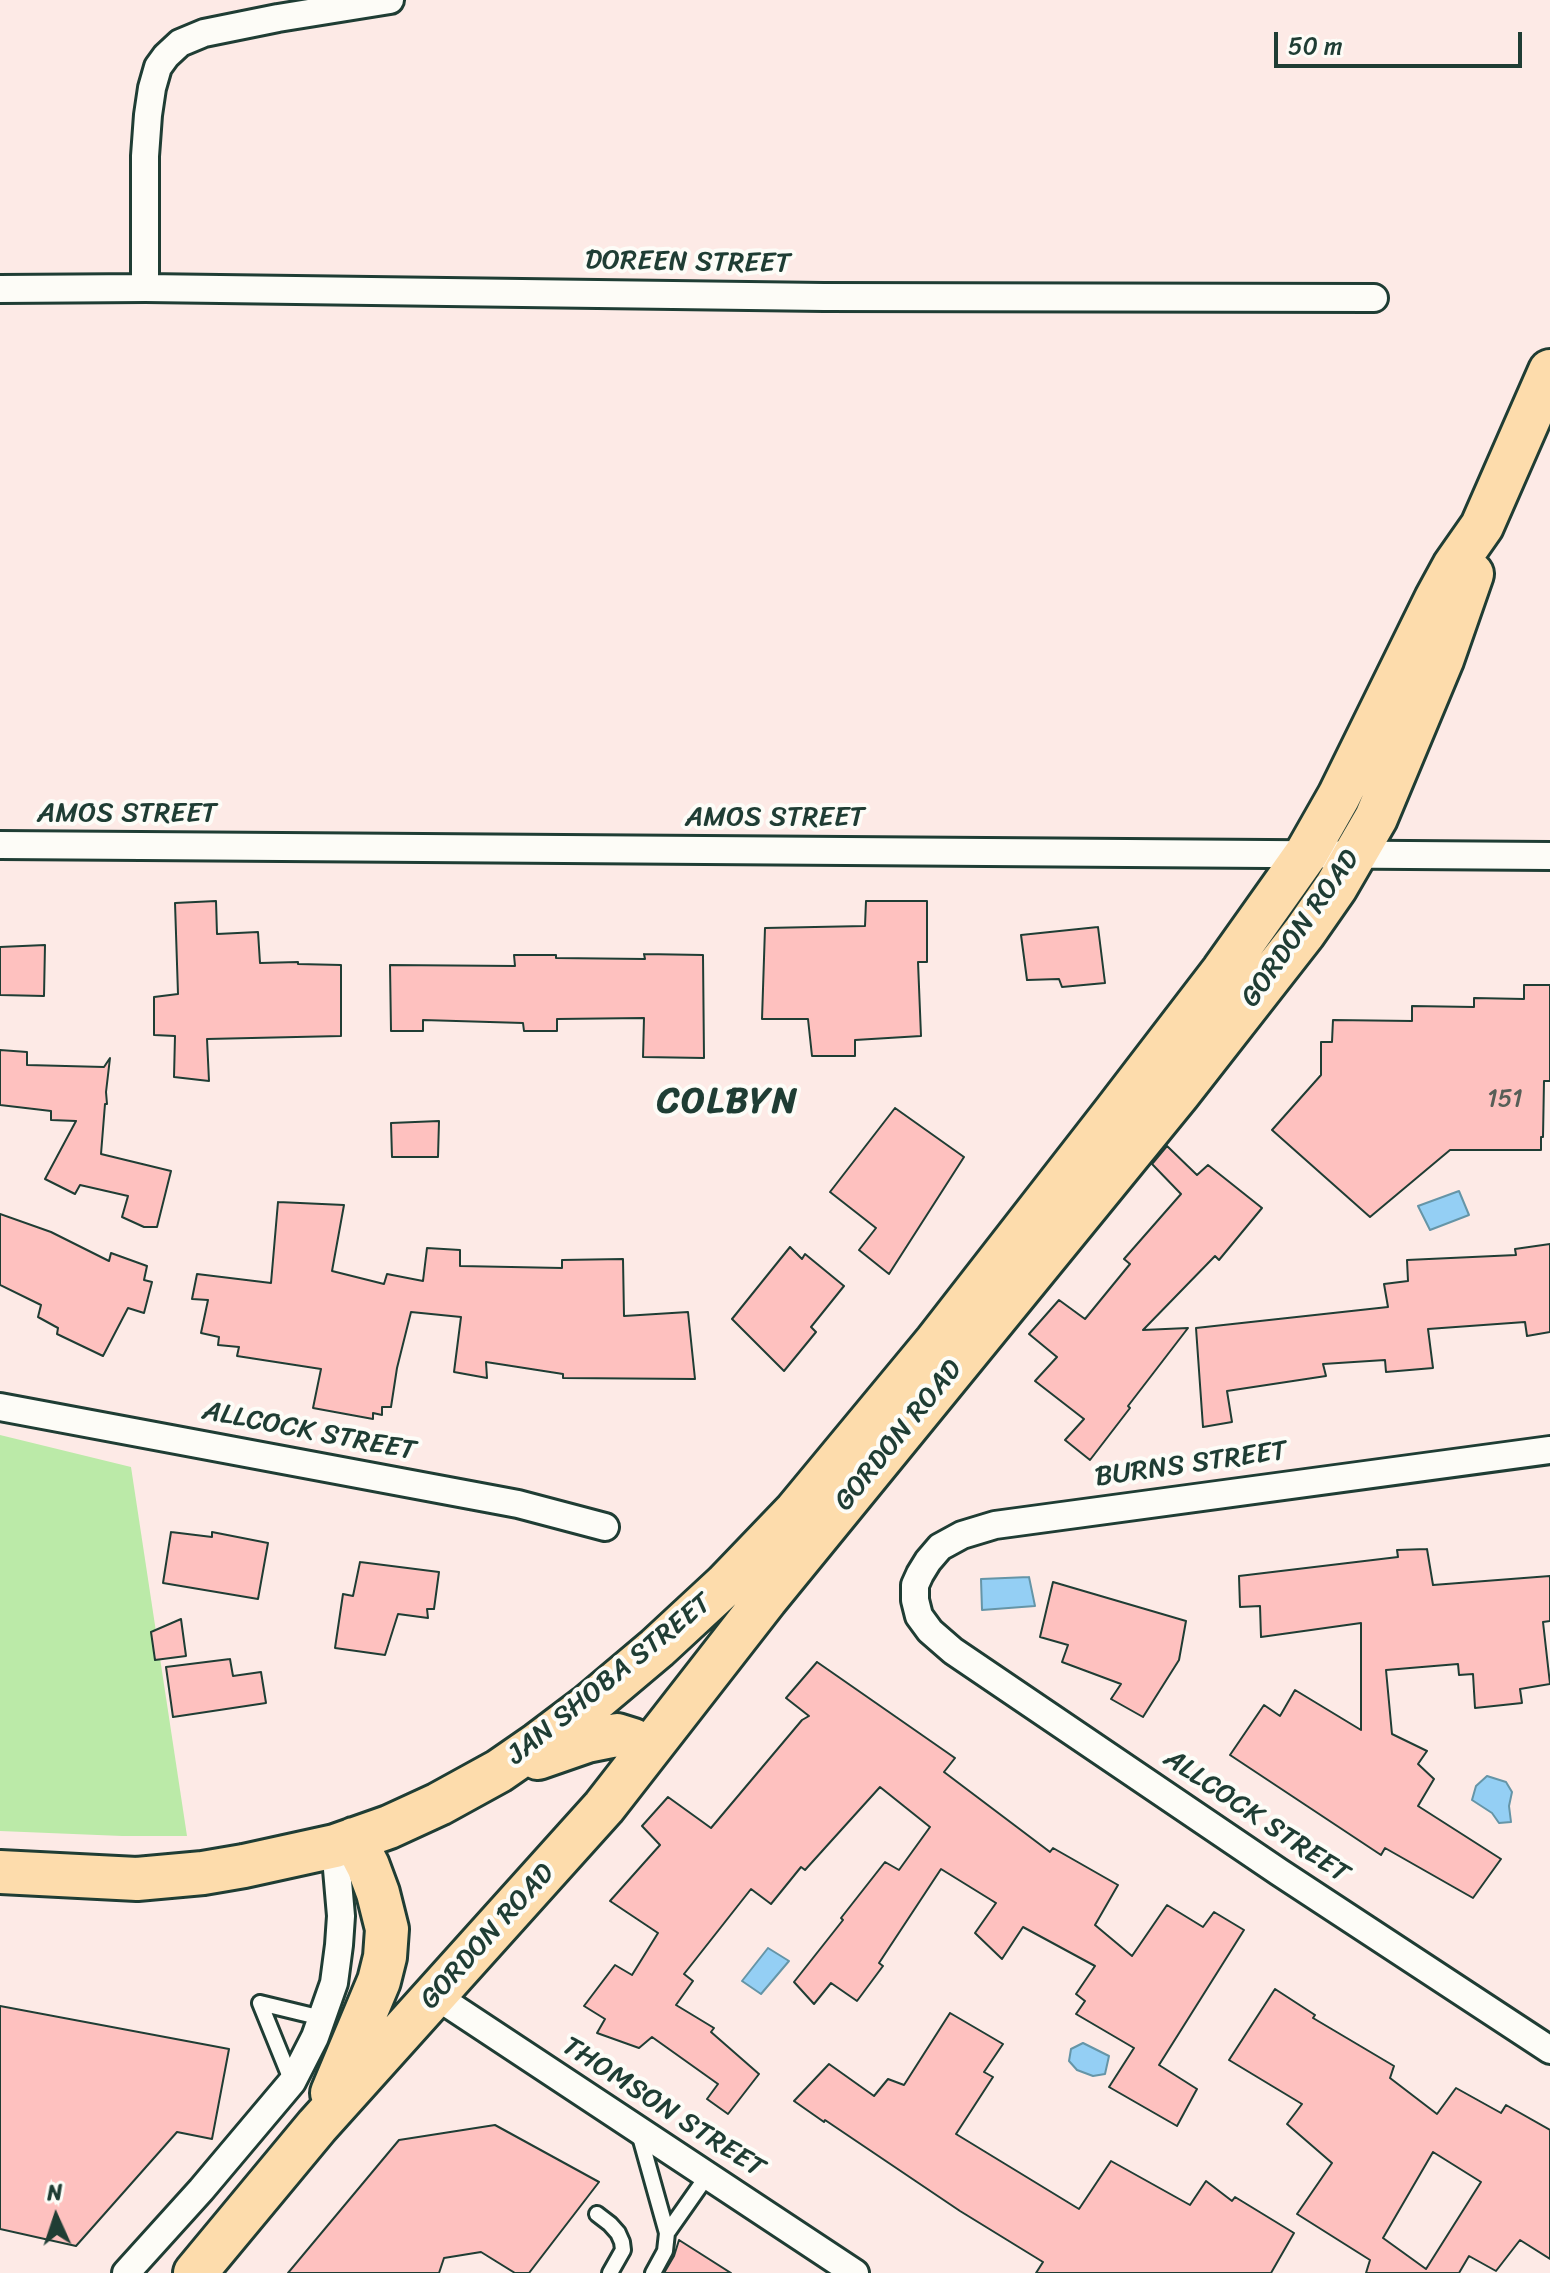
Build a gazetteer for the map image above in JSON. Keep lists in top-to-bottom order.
{
  "streets": {
    "main road": ["GORDON ROAD", "JAN SHOBA STREET"],
    "street": [
      "DOREEN STREET",
      "AMOS STREET",
      "ALLCOCK STREET",
      "BURNS STREET",
      "THOMSON STREET"
    ]
  },
  "crossings": [
    ["AMOS STREET", "GORDON ROAD"],
    ["GORDON ROAD", "JAN SHOBA STREET"],
    ["GORDON ROAD", "THOMSON STREET"],
    ["ALLCOCK STREET", "BURNS STREET"]
  ],
  "districts": ["COLBYN"],
  "house_numbers": ["151"],
  "scale_bar": "50 m",
  "north": "top"
}
